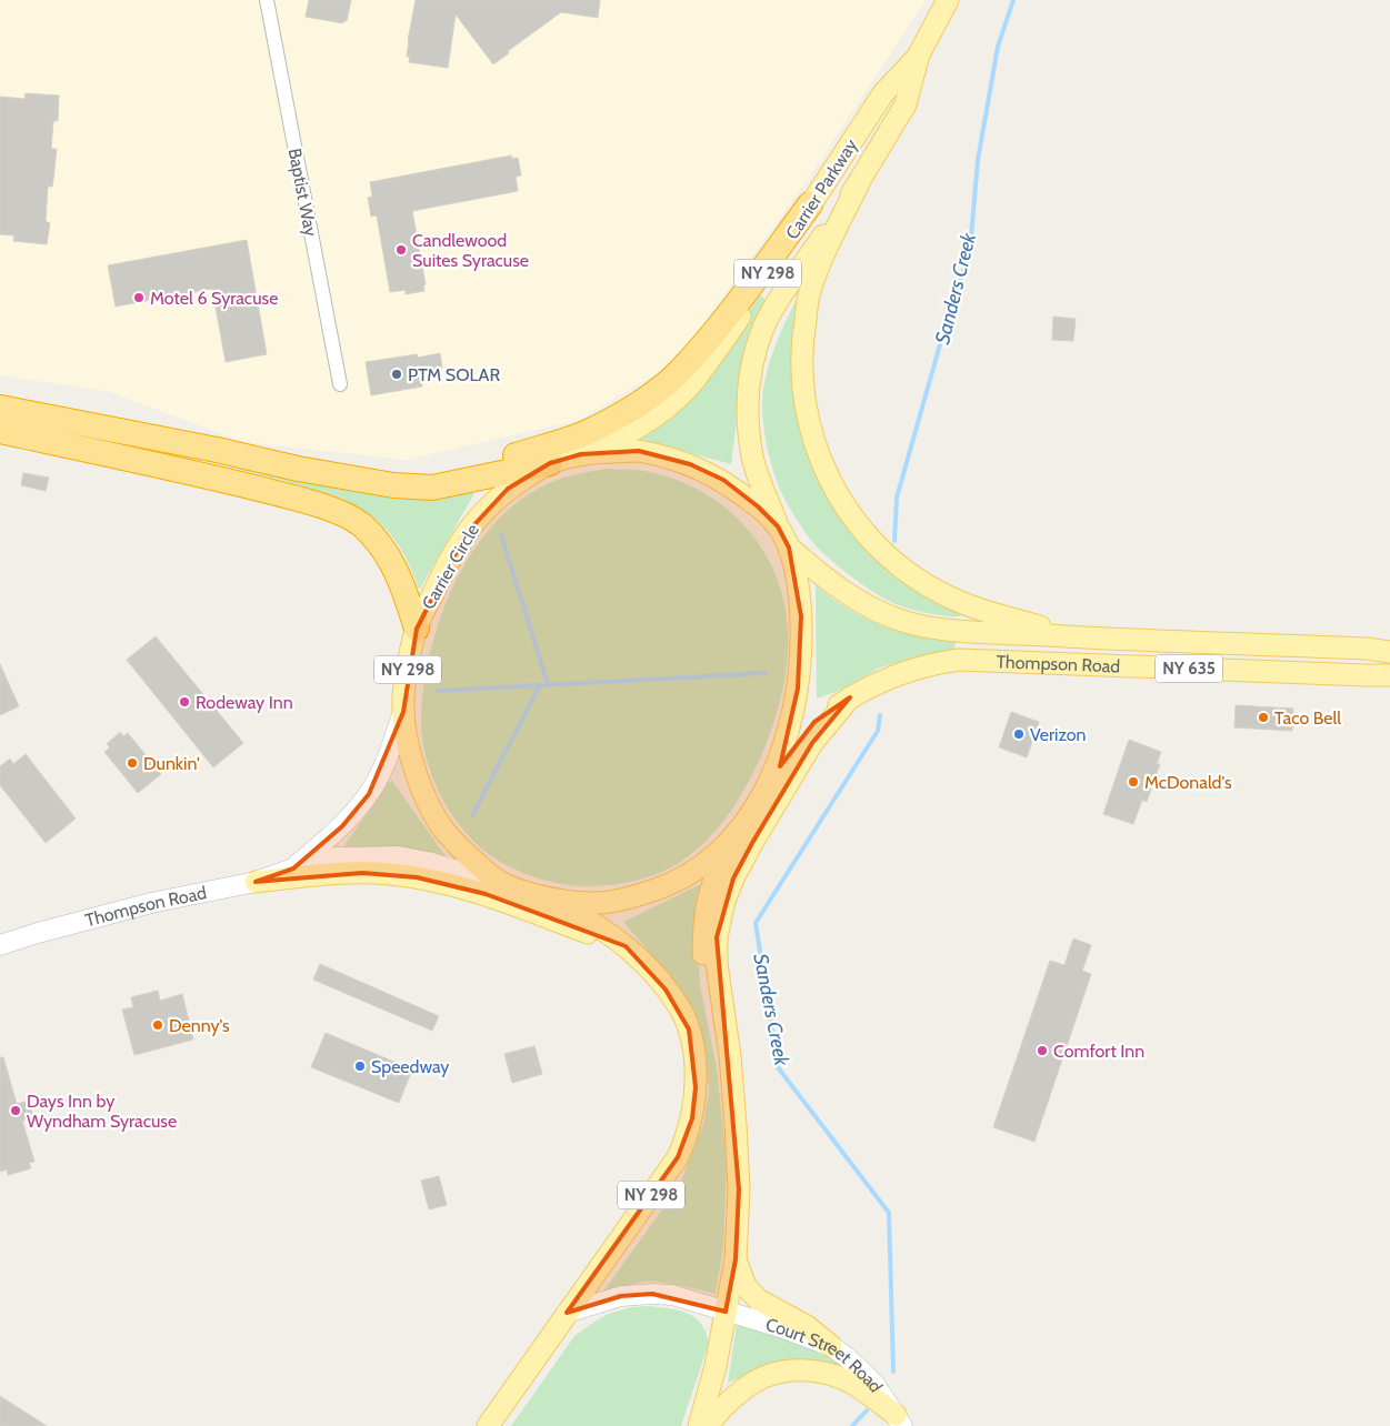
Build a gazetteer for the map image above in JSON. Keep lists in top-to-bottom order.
{
  "streets": {
    "main road": [
      "Carrier Parkway",
      "NY 298",
      "Carrier Circle",
      "Thompson Road",
      "NY 635"
    ],
    "street": ["Baptist Way", "Court Street Road"]
  },
  "crossings": [
    ["Carrier Parkway", "Carrier Circle"],
    ["NY 298", "Carrier Circle"],
    ["NY 298", "Court Street Road"],
    ["Carrier Circle", "Thompson Road"]
  ],
  "water": ["Sanders Creek"],
  "places": [
    "Candlewood Suites Syracuse",
    "Motel 6 Syracuse",
    "PTM SOLAR",
    "Rodeway Inn",
    "Taco Bell",
    "Verizon",
    "Dunkin'",
    "McDonald's",
    "Denny's",
    "Comfort Inn",
    "Speedway",
    "Days Inn by Wyndham Syracuse"
  ]
}
